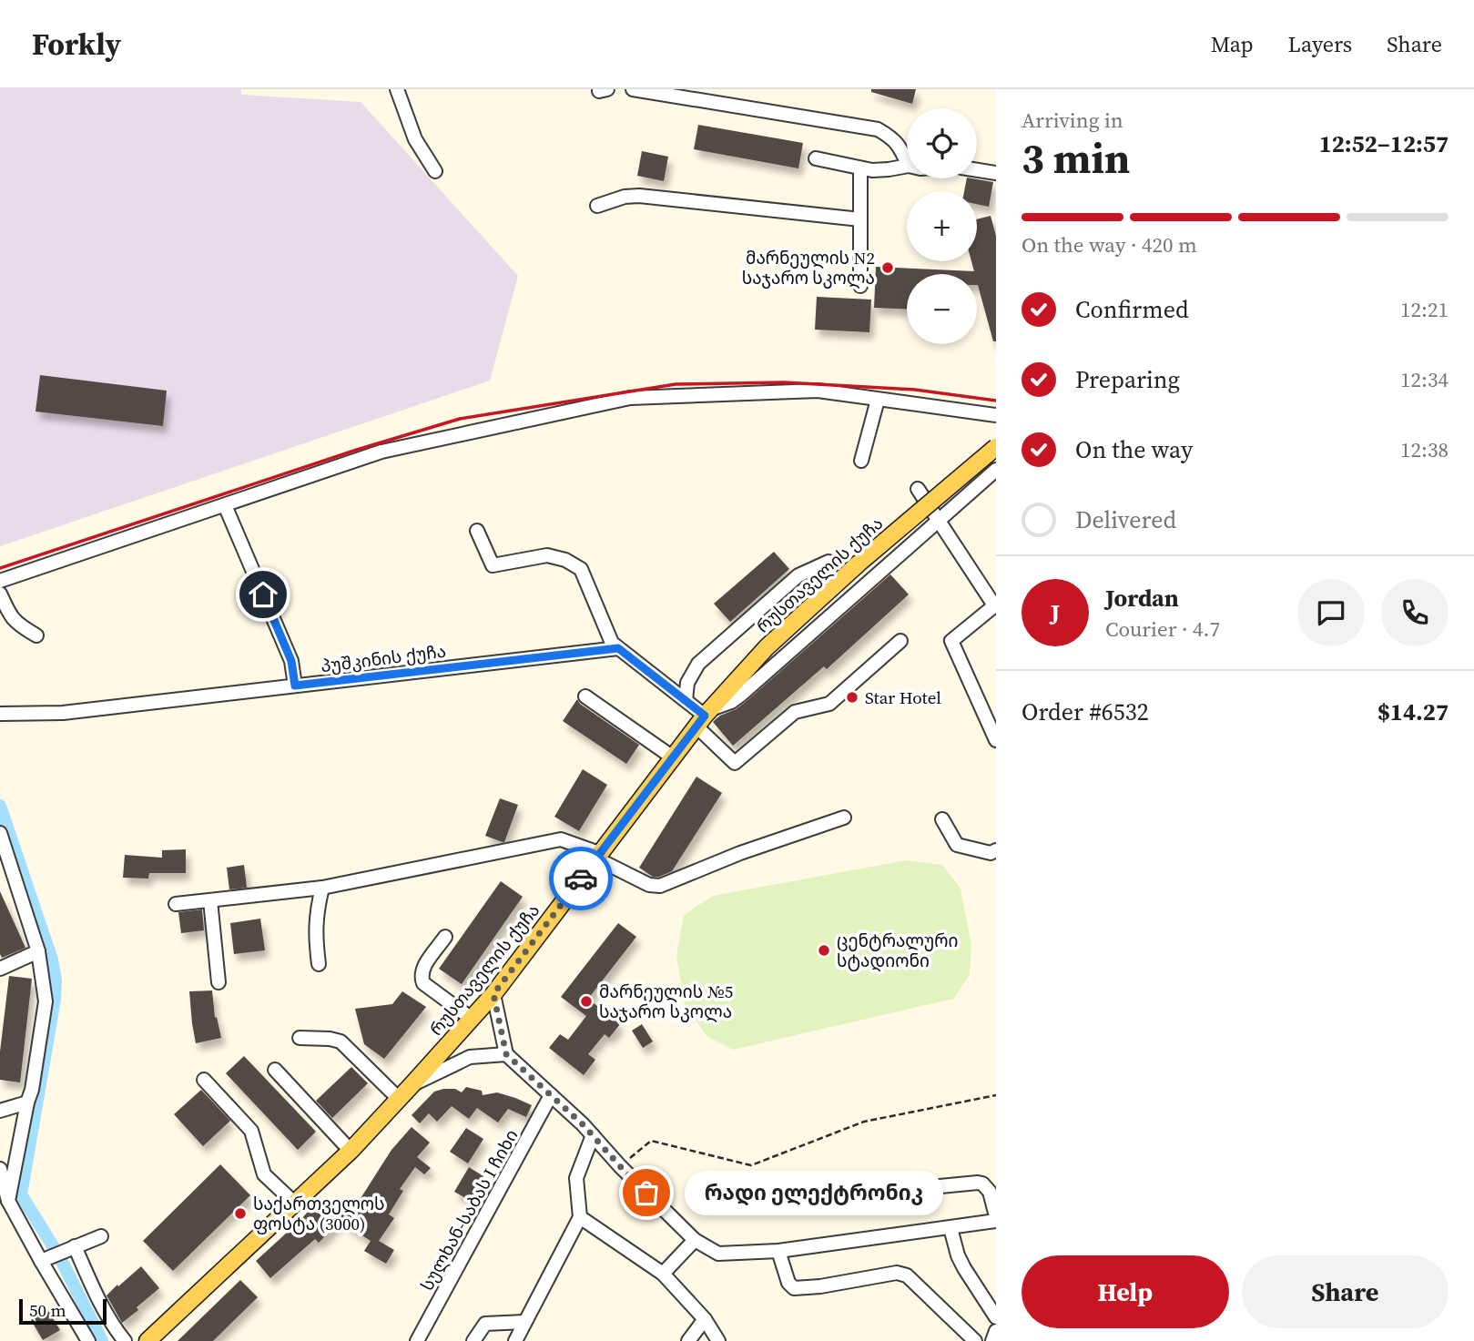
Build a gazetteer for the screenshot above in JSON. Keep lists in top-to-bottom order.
{
  "streets": {
    "main road": ["რუსთაველის ქუჩა"],
    "street": ["პუშკინის ქუჩა", "სულხან-საბას I ჩიხი"]
  },
  "places": [
    "მარნეულის N2 საჯარო სკოლა",
    "Star Hotel",
    "ცენტრალური სტადიონი",
    "მარნეულის №5 საჯარო სკოლა",
    "რადი ელექტრონიკ",
    "საქართველოს ფოსტა (3000)"
  ],
  "scale_bar": "50 m",
  "page": {
    "header": "Forkly",
    "nav": ["Map", "Layers", "Share"],
    "heading": ["3 min", "Arriving in", "12:52–12:57"],
    "panel": [
      "Jordan",
      "Courier · 4.7",
      "Order #6532",
      "$14.27"
    ],
    "map_buttons": ["+", "−"],
    "bar": "On the way · 420 m",
    "list": [
      ["Confirmed", "12:21"],
      ["Preparing", "12:34"],
      ["On the way", "12:38"],
      "Delivered"
    ],
    "round": "J",
    "bubble": "რადი ელექტრონიკ",
    "buttons": ["Help", "Share"],
    "scale": "50 m"
  }
}
